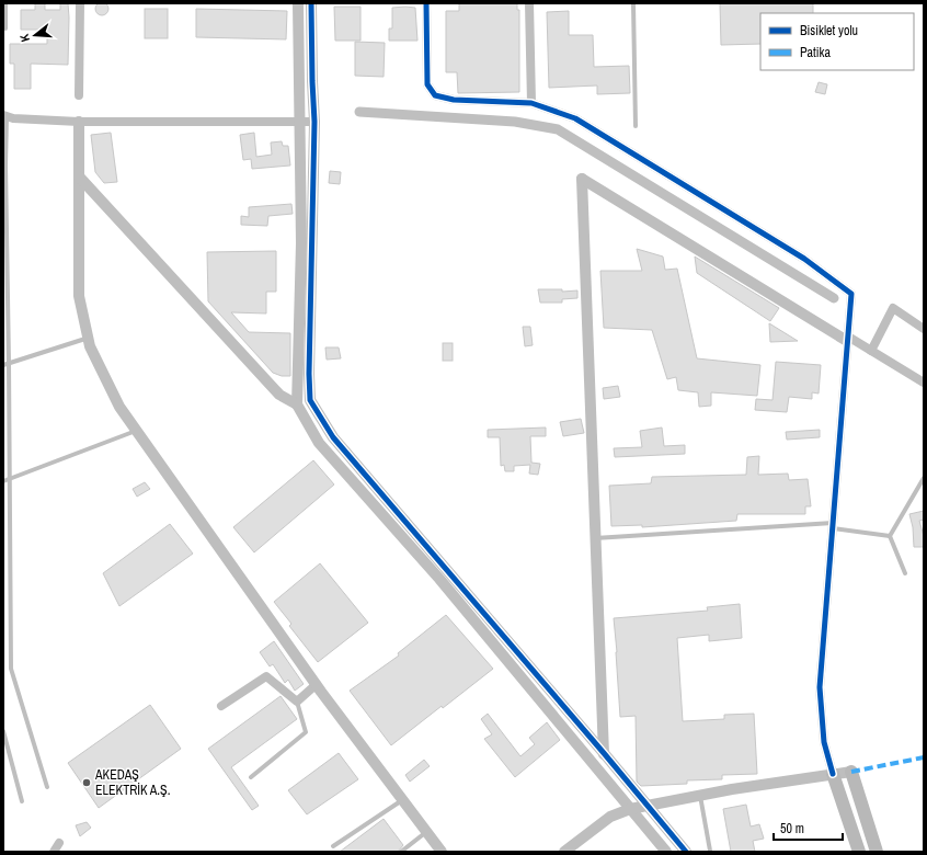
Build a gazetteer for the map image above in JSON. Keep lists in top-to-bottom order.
{
  "places": ["AKEDAŞ ELEKTRİK A.Ş."],
  "legend": ["Bisiklet yolu", "Patika"],
  "scale_bar": "50 m",
  "north": "left"
}
